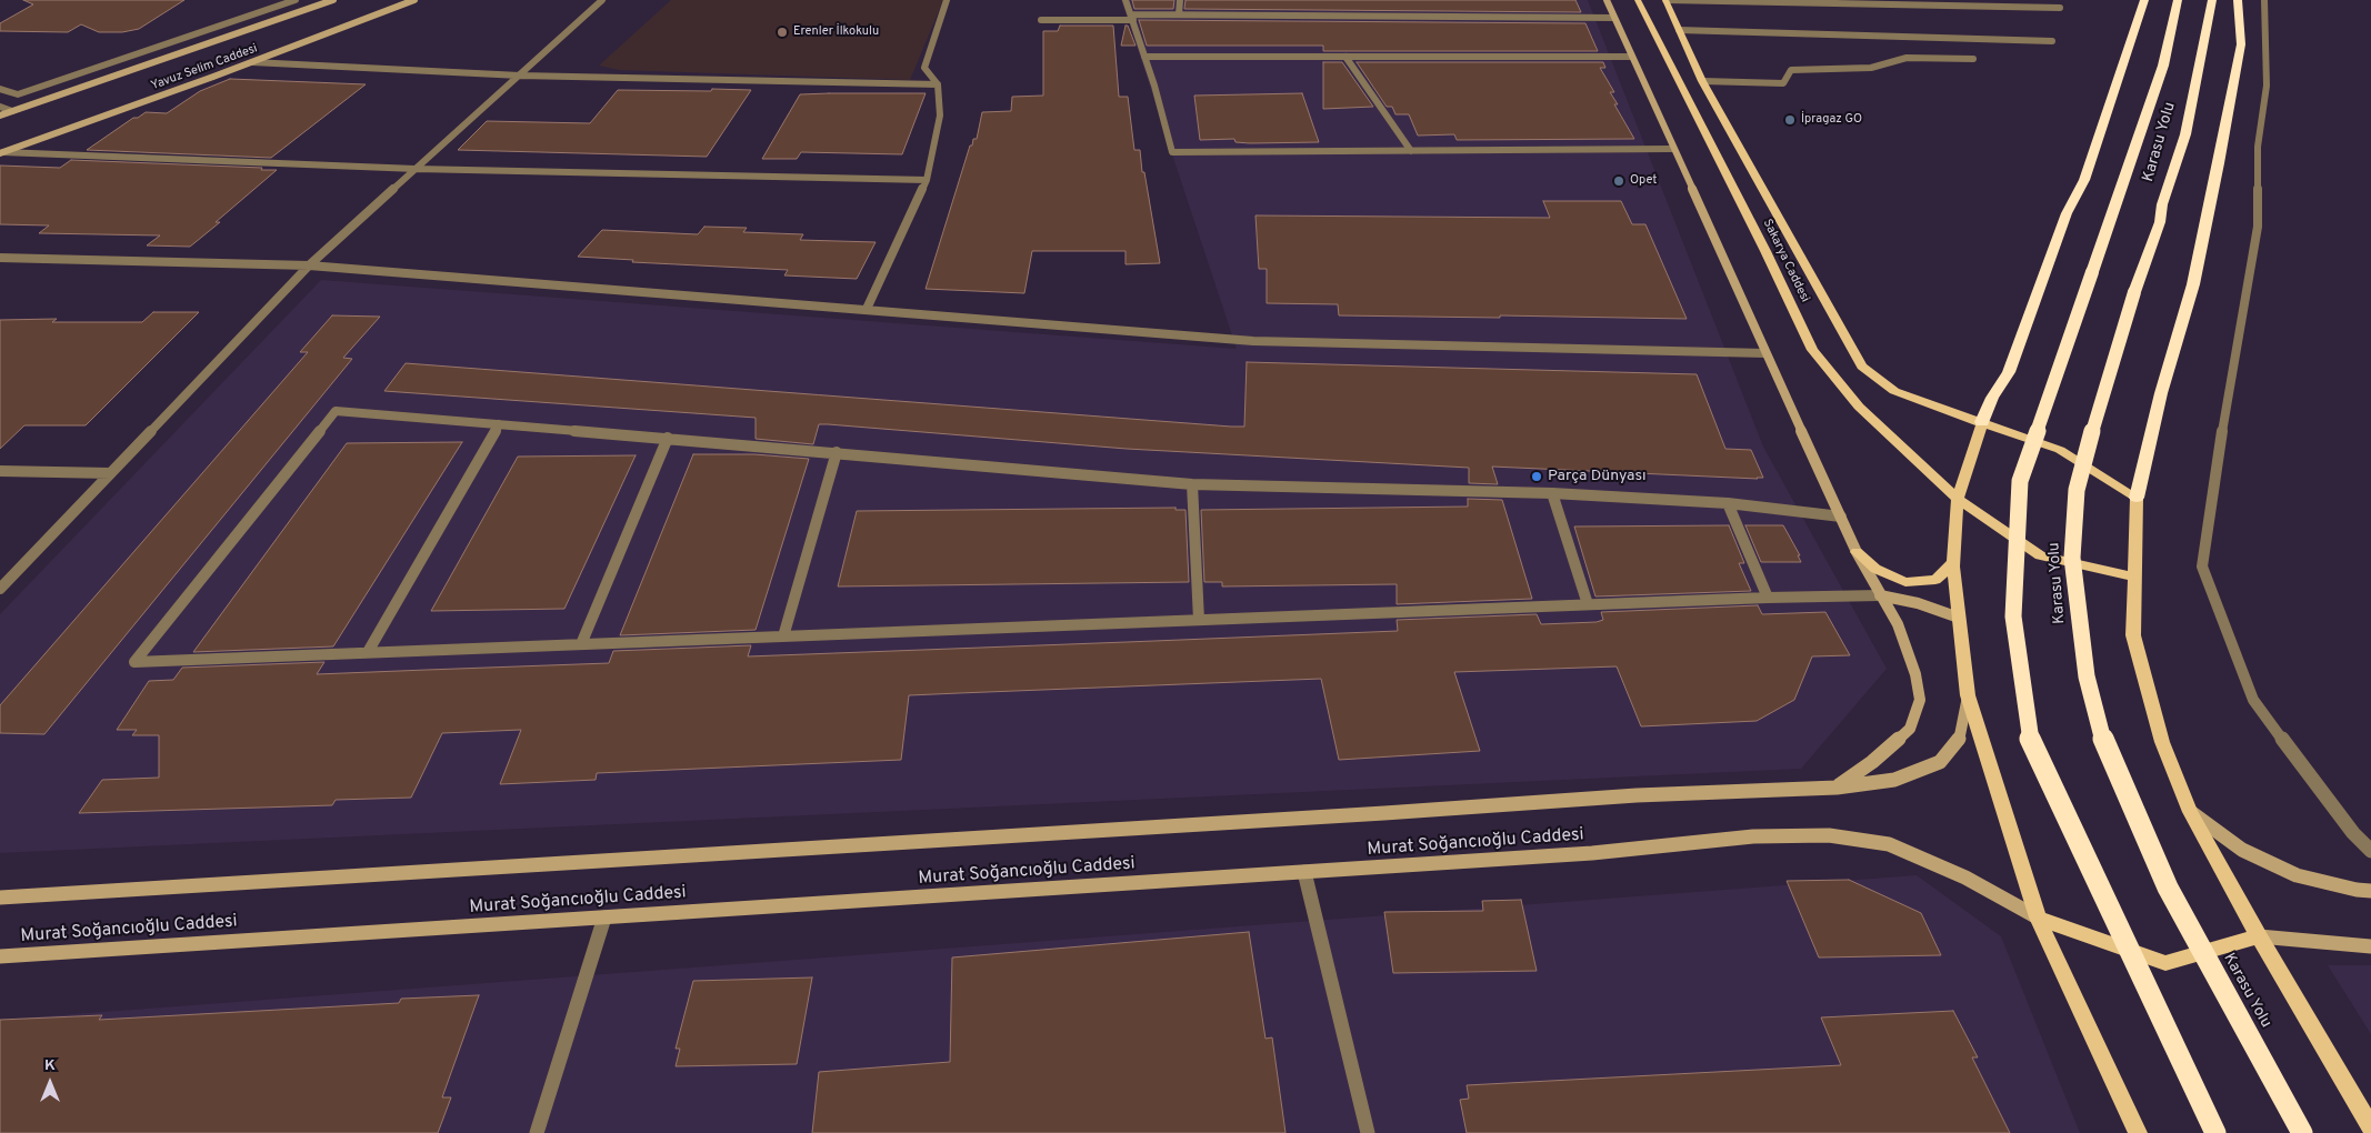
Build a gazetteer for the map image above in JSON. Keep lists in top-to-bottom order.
{
  "streets": {
    "highway": ["Karasu Yolu"],
    "main road": ["Yavuz Selim Caddesi", "Sakarya Caddesi", "Murat Soğancıoğlu Caddesi"]
  },
  "places": [
    "Erenler İlkokulu",
    "İpragaz GO",
    "Opet",
    "Parça Dünyası"
  ],
  "north": "top"
}
